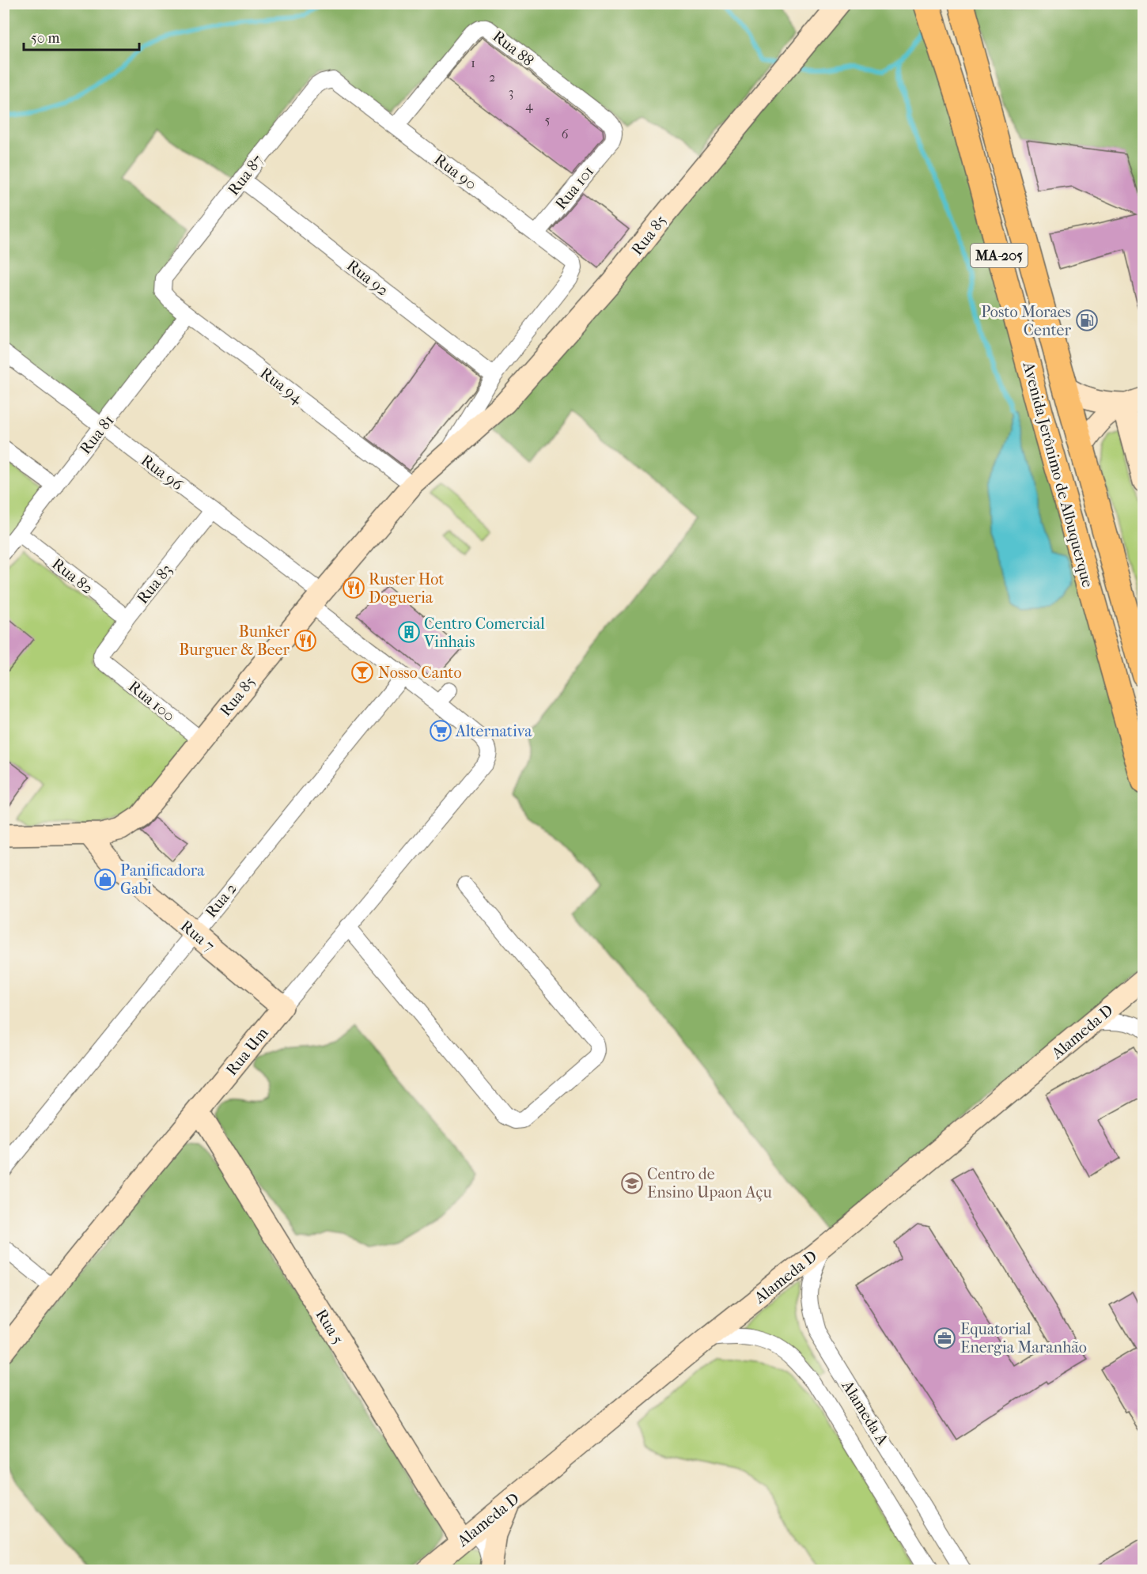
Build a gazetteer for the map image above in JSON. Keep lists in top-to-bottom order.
{
  "streets": {
    "main road": ["MA-205", "Avenida Jerônimo de Albuquerque"],
    "street": [
      "Rua 88",
      "Rua 90",
      "Rua 87",
      "Rua 101",
      "Rua 85",
      "Rua 92",
      "Rua 94",
      "Rua 81",
      "Rua 96",
      "Rua 82",
      "Rua 83",
      "Rua 100",
      "Rua 2",
      "Rua 7",
      "Alameda D",
      "Rua Um",
      "Rua 5",
      "Alameda A"
    ]
  },
  "crossings": [
    ["Rua 88", "Rua 90"],
    ["Rua 88", "Rua 101"],
    ["Rua 90", "Rua 87"],
    ["Rua 90", "Rua 101"],
    ["Rua 90", "Rua 85"],
    ["Rua 87", "Rua 92"],
    ["Rua 87", "Rua 94"],
    ["Rua 85", "Rua 92"],
    ["Rua 85", "Rua 94"],
    ["Rua 85", "Rua 96"],
    ["Rua 85", "Rua 100"],
    ["Rua 94", "Rua 81"],
    ["Rua 81", "Rua 96"],
    ["Rua 81", "Rua 82"],
    ["Rua 96", "Rua 83"],
    ["Rua 96", "Rua 2"],
    ["Rua 96", "Rua Um"],
    ["Rua 82", "Rua 83"],
    ["Rua 83", "Rua 100"],
    ["Rua 2", "Rua 7"],
    ["Rua 7", "Rua Um"],
    ["Alameda D", "Rua 5"],
    ["Alameda D", "Alameda A"],
    ["Rua Um", "Rua 5"]
  ],
  "places": {
    "fuel station": ["Posto Moraes Center"],
    "restaurant": ["Ruster Hot Dogueria", "Bunker Burguer & Beer"],
    "building": ["Centro Comercial Vinhais"],
    "bar": ["Nosso Canto"],
    "supermarket": ["Alternativa"],
    "shop": ["Panificadora Gabi"],
    "school or university": ["Centro de Ensino Upaon Açu"],
    "office": ["Equatorial Energia Maranhão"]
  },
  "house_numbers": [
    "1",
    "2",
    "3",
    "4",
    "5",
    "6"
  ],
  "scale_bar": "50 m"
}
